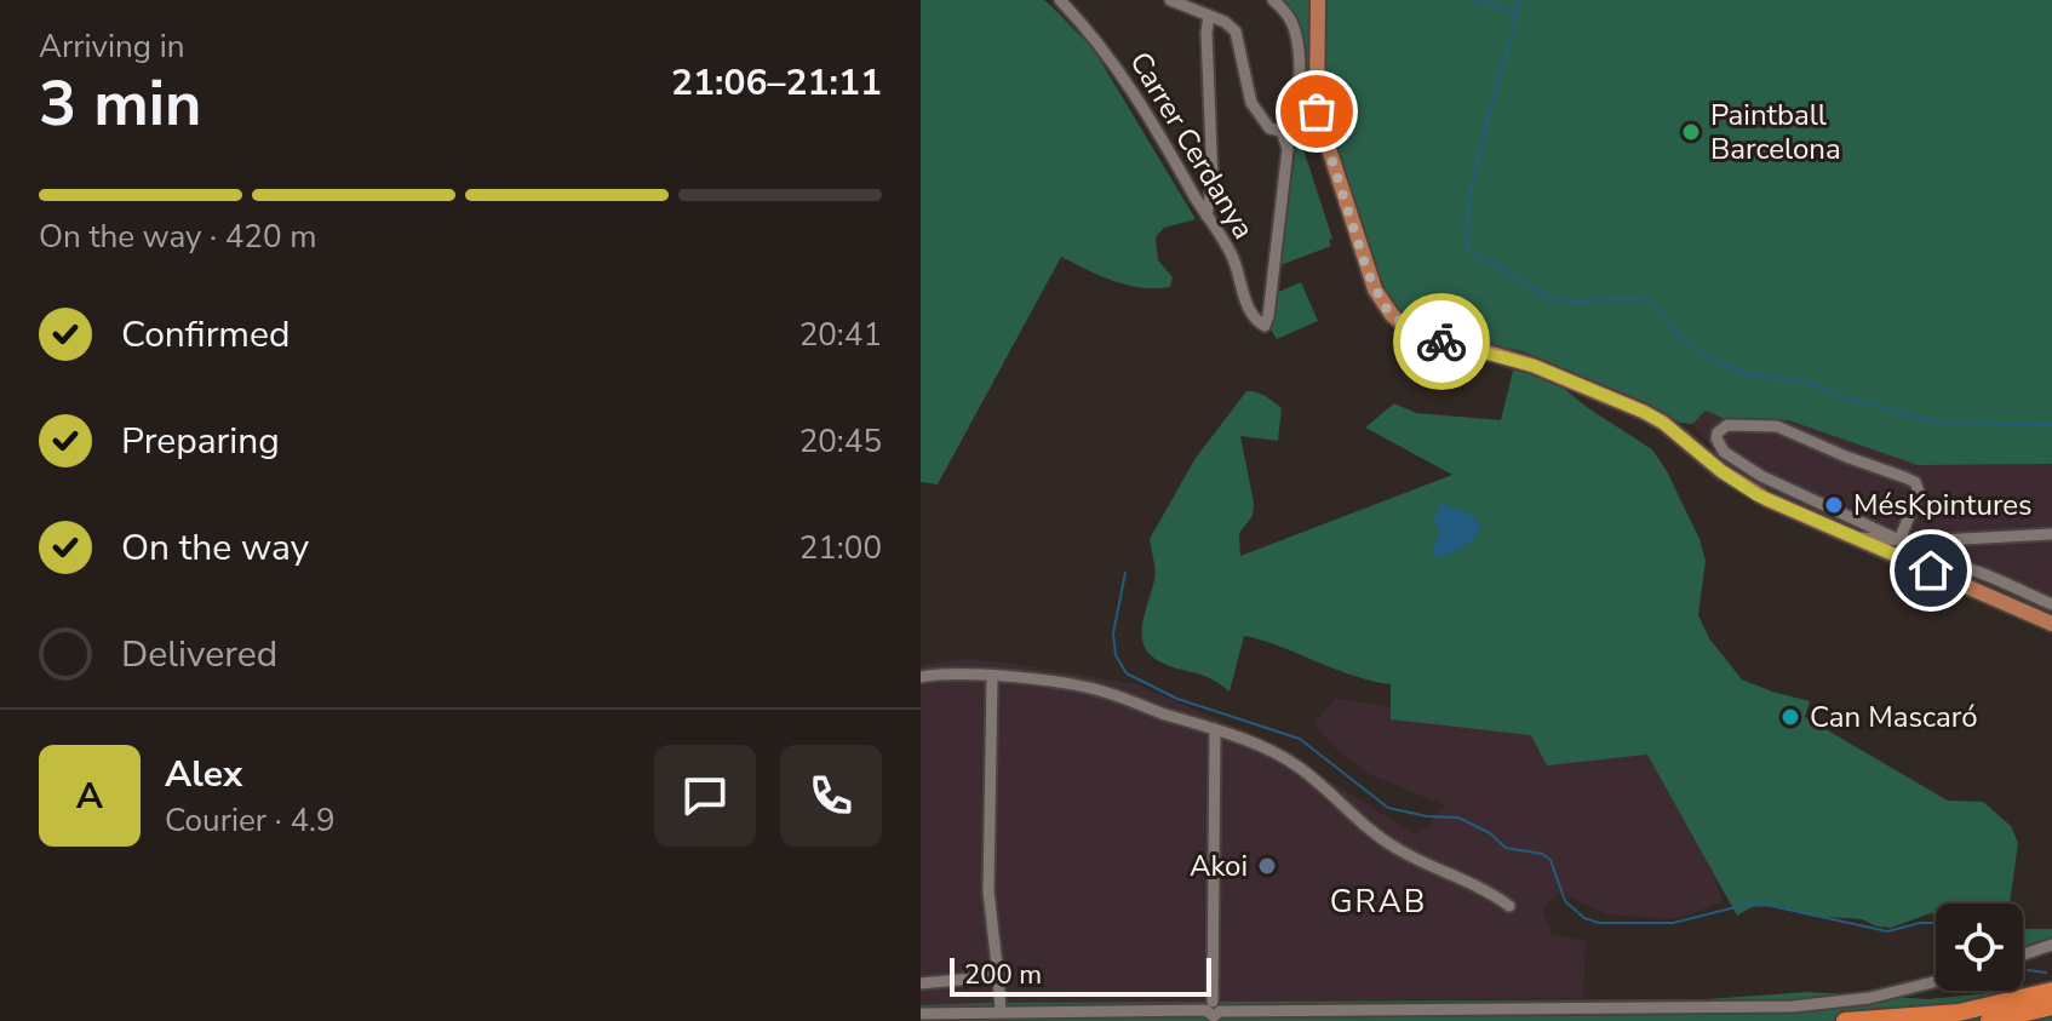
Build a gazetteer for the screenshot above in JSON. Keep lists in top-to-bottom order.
{
  "streets": {
    "street": ["Carrer Cerdanya"]
  },
  "districts": ["GRAB"],
  "places": [
    "Paintball Barcelona",
    "MésKpintures",
    "Can Mascaró",
    "Akoi"
  ],
  "scale_bar": "200 m",
  "page": {
    "heading": ["3 min", "Arriving in", "21:06–21:11"],
    "panel": ["Alex", "Courier · 4.9"],
    "bar": "On the way · 420 m",
    "list": [
      ["Confirmed", "20:41"],
      ["Preparing", "20:45"],
      ["On the way", "21:00"],
      "Delivered"
    ],
    "round": "A",
    "scale": "200 m"
  }
}
